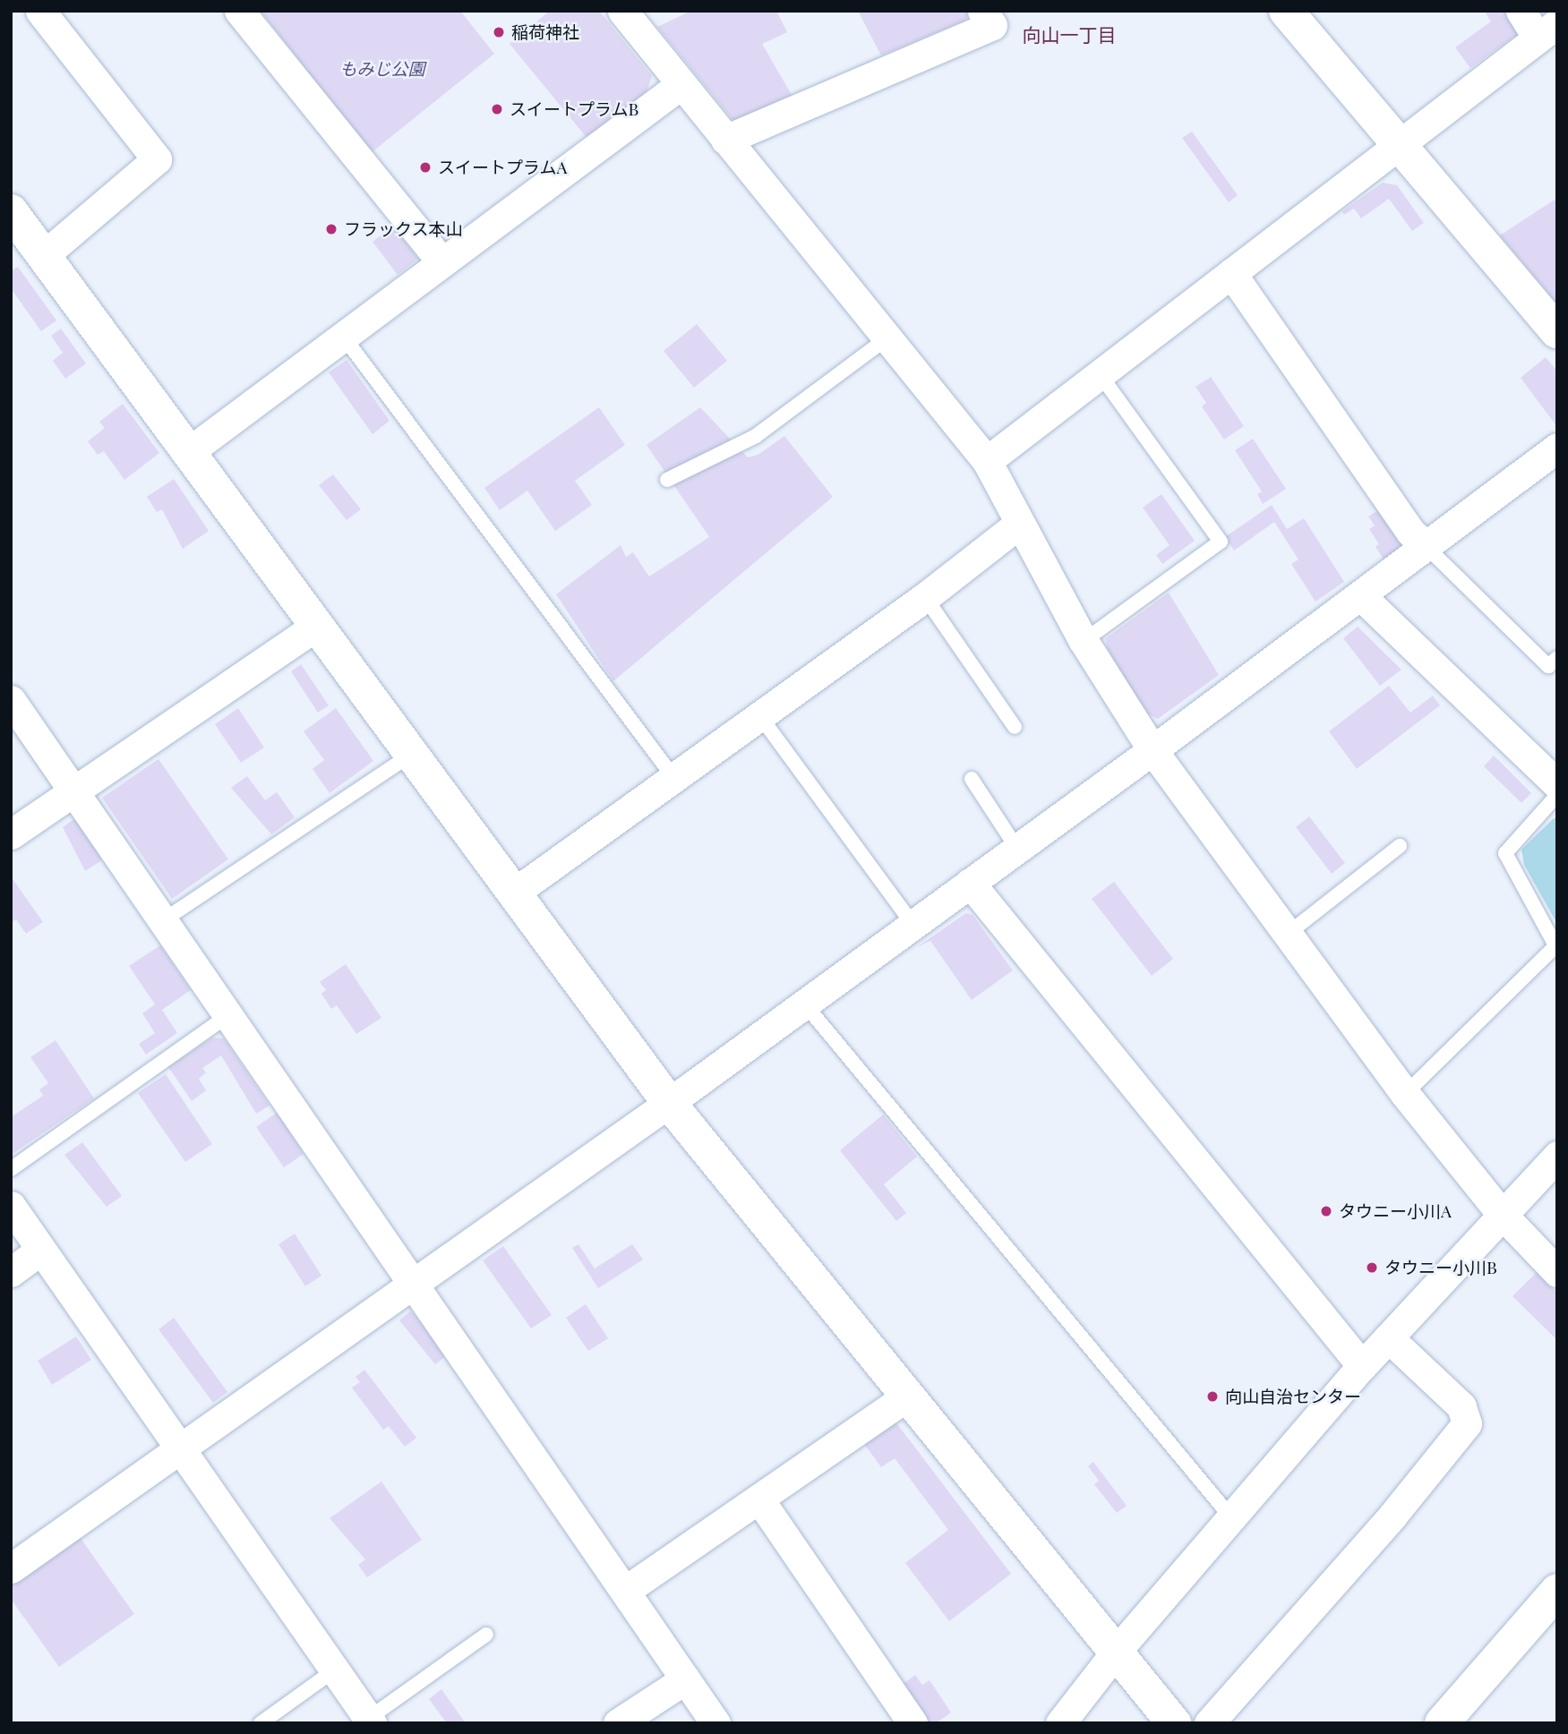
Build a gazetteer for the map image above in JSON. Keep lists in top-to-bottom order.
{
  "districts": ["向山一丁目"],
  "parks": ["もみじ公園"],
  "places": [
    "稲荷神社",
    "スイートプラムB",
    "スイートプラムA",
    "フラックス本山",
    "タウニー小川A",
    "タウニー小川B",
    "向山自治センター"
  ]
}
